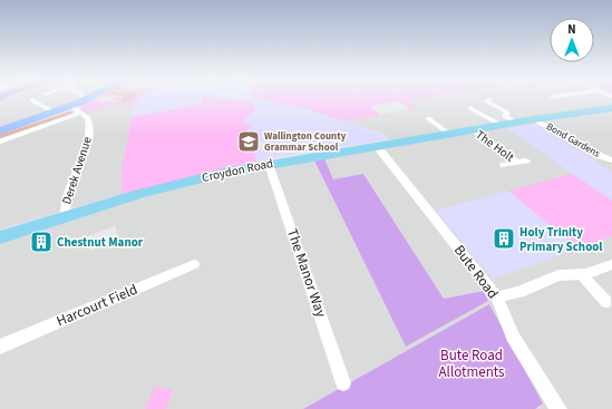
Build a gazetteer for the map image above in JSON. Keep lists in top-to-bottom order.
{
  "streets": {
    "highway": ["Croydon Road"],
    "street": [
      "Bond Gardens",
      "The Holt",
      "Derek Avenue",
      "Bute Road",
      "The Manor Way",
      "Harcourt Field"
    ]
  },
  "crossings": [
    ["Bond Gardens", "Croydon Road"],
    ["The Holt", "Croydon Road"],
    ["Derek Avenue", "Croydon Road"],
    ["Croydon Road", "Bute Road"],
    ["Croydon Road", "The Manor Way"]
  ],
  "parks": ["Bute Road Allotments"],
  "places": {
    "school or university": ["Wallington County Grammar School"],
    "building": ["Holy Trinity Primary School", "Chestnut Manor"]
  },
  "north": "top"
}
